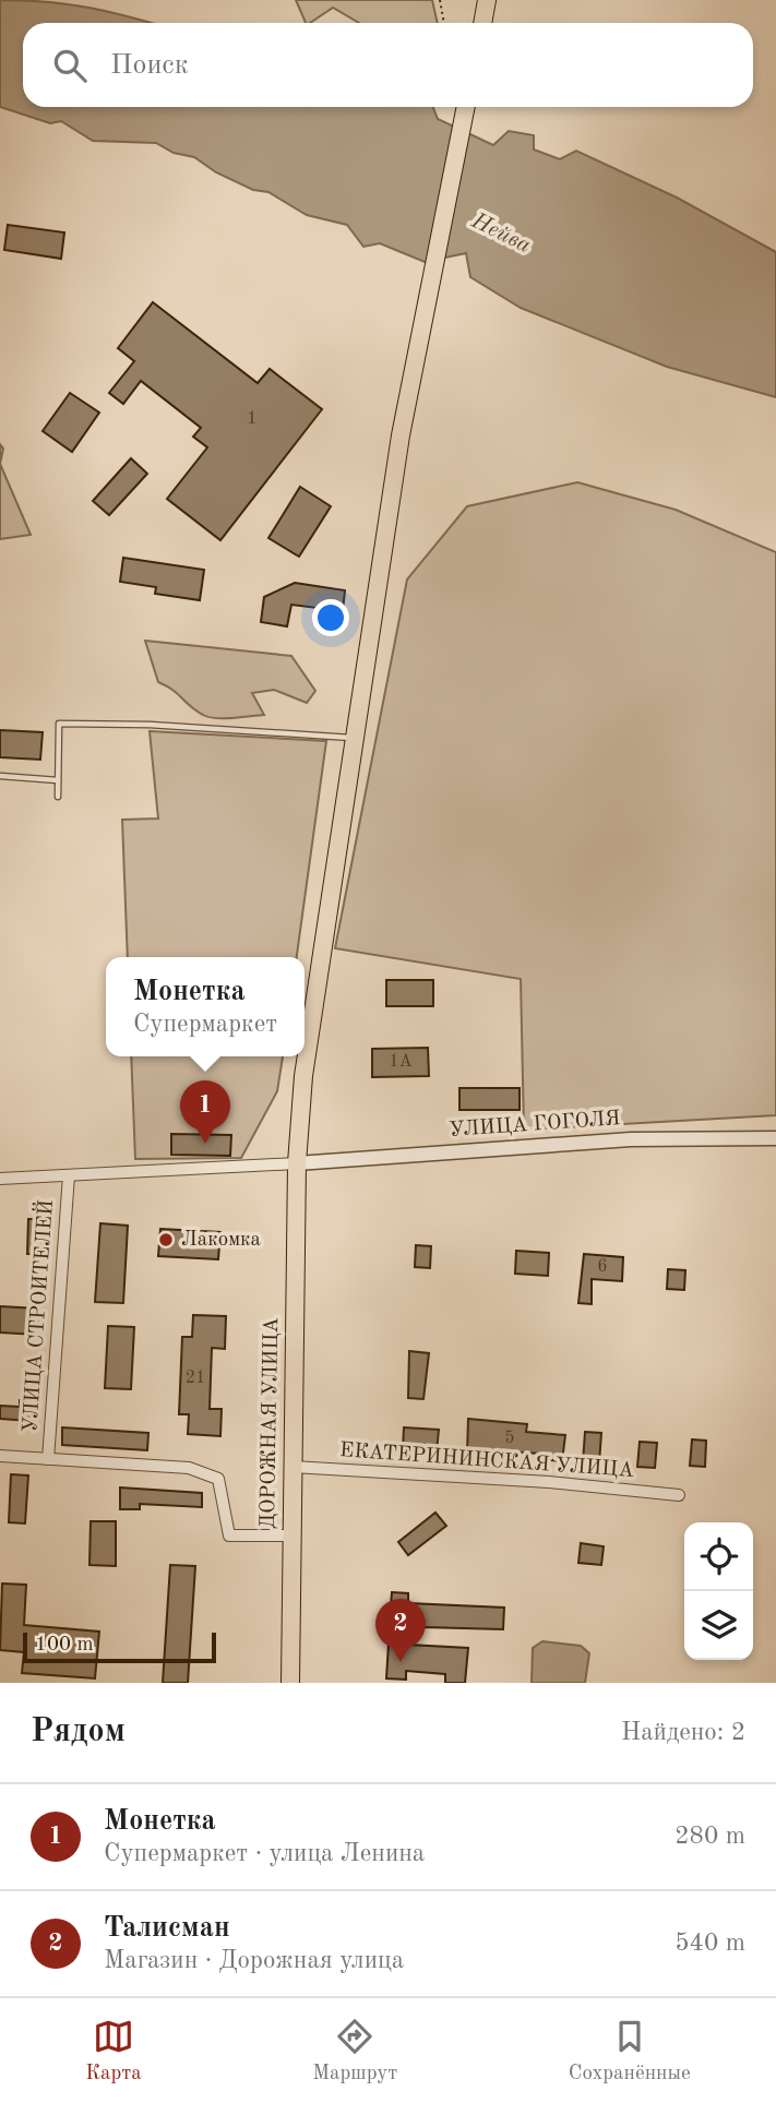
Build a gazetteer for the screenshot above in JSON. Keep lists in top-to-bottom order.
{
  "streets": {
    "main road": ["ДОРОЖНАЯ УЛИЦА"],
    "street": ["УЛИЦА ГОГОЛЯ", "УЛИЦА СТРОИТЕЛЕЙ", "ЕКАТЕРИНИНСКАЯ УЛИЦА"]
  },
  "crossings": [
    ["УЛИЦА ГОГОЛЯ", "ДОРОЖНАЯ УЛИЦА"],
    ["ДОРОЖНАЯ УЛИЦА", "ЕКАТЕРИНИНСКАЯ УЛИЦА"]
  ],
  "water": ["Нейва"],
  "places": ["Лакомка"],
  "house_numbers": [
    "1",
    "1А",
    "6",
    "21",
    "5"
  ],
  "scale_bar": "100 m",
  "page": {
    "search": "Поиск",
    "popup": ["Монетка", "Супермаркет"],
    "pins": ["1", "2"],
    "scale": "100 m",
    "heading": ["Рядом", "Найдено: 2"],
    "list": [
      {
        "mark": "1",
        "name": "Монетка",
        "note": "Супермаркет · улица Ленина",
        "value": "280 m"
      },
      {
        "mark": "2",
        "name": "Талисман",
        "note": "Магазин · Дорожная улица",
        "value": "540 m"
      }
    ],
    "nav": ["Карта", "Маршрут", "Сохранённые"]
  }
}
